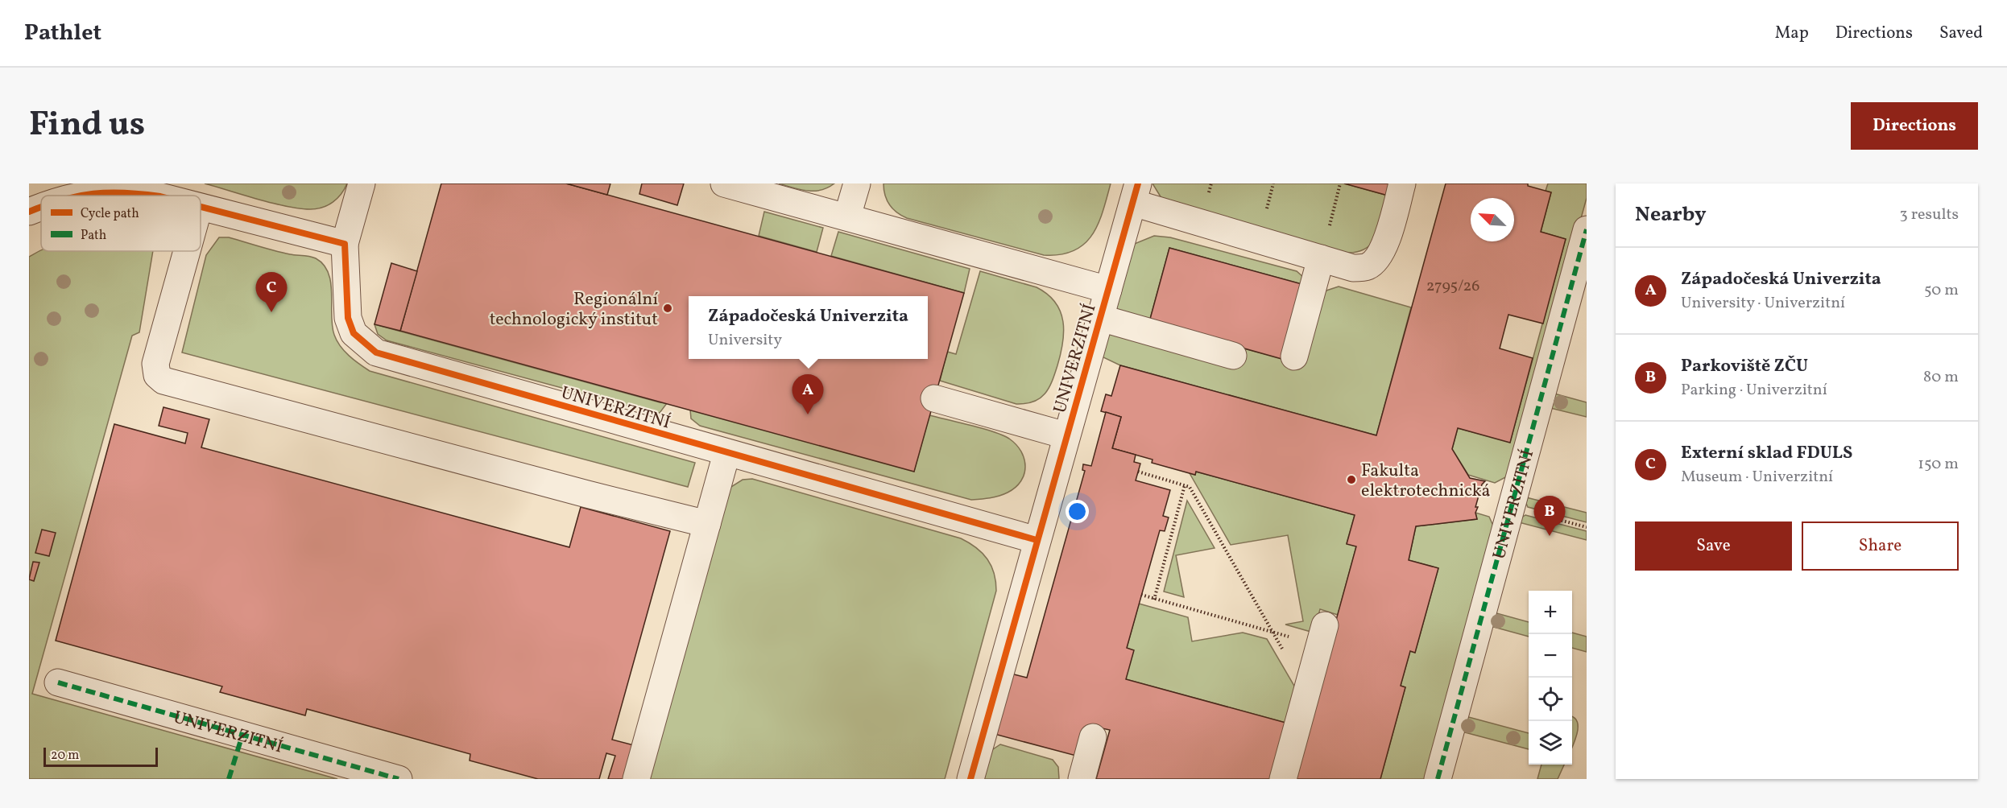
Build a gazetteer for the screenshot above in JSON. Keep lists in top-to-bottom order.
{
  "streets": {
    "street": ["UNIVERZITNÍ"]
  },
  "places": ["Regionální technologický institut", "Fakulta elektrotechnická"],
  "house_numbers": ["2795/26"],
  "legend": ["Cycle path", "Path"],
  "scale_bar": "20 m",
  "north": "top left",
  "page": {
    "header": "Pathlet",
    "nav": ["Map", "Directions", "Saved"],
    "title": "Find us",
    "buttons": [
      "Directions",
      ["Save", "Share"]
    ],
    "heading": ["Nearby", "3 results"],
    "list": [
      {
        "mark": "A",
        "name": "Západočeská Univerzita",
        "note": "University · Univerzitní",
        "value": "50 m"
      },
      {
        "mark": "B",
        "name": "Parkoviště ZČU",
        "note": "Parking · Univerzitní",
        "value": "80 m"
      },
      {
        "mark": "C",
        "name": "Externí sklad FDULS",
        "note": "Museum · Univerzitní",
        "value": "150 m"
      }
    ],
    "pins": ["C", "A", "B"],
    "popup": ["Západočeská Univerzita", "University"],
    "map_buttons": ["+", "−"],
    "scale": "20 m"
  }
}
